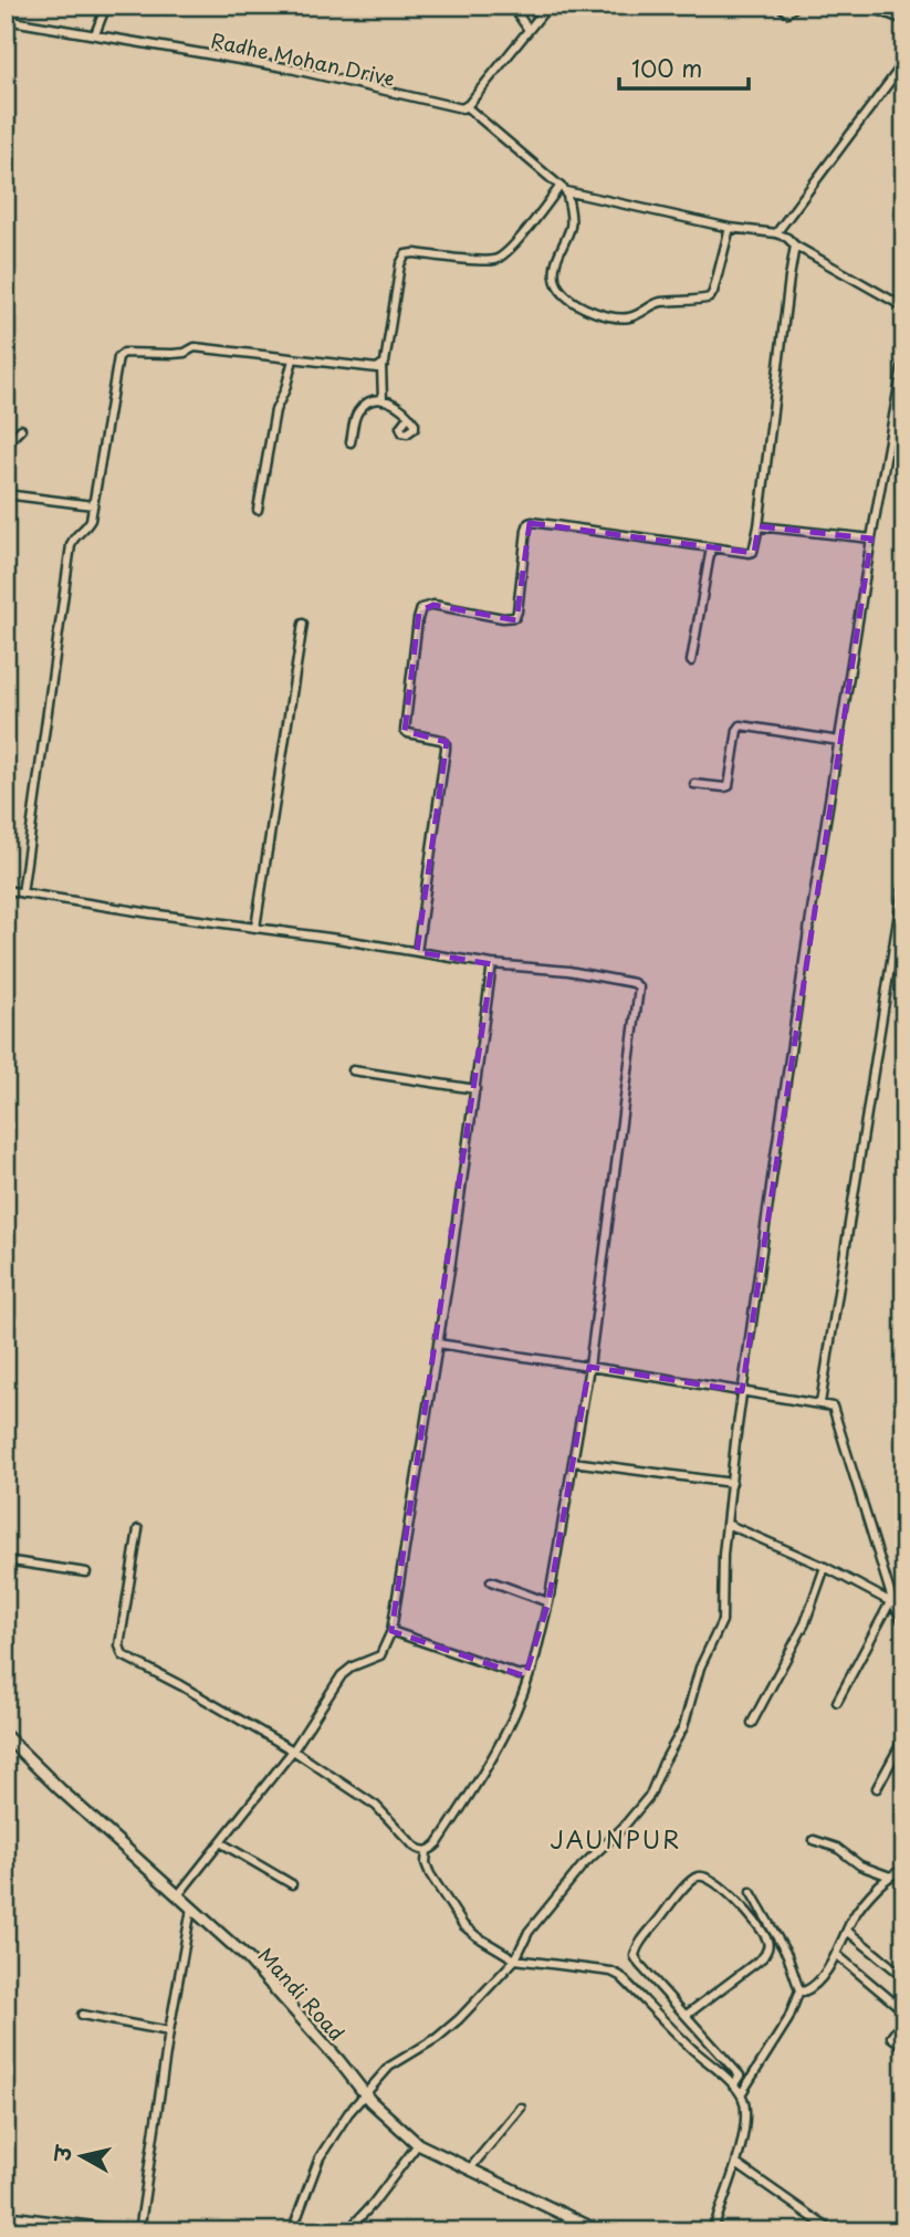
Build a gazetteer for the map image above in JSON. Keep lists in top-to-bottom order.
{
  "streets": {
    "street": ["Radhe Mohan Drive", "Mandi Road"]
  },
  "districts": ["JAUNPUR"],
  "scale_bar": "100 m",
  "north": "left"
}
